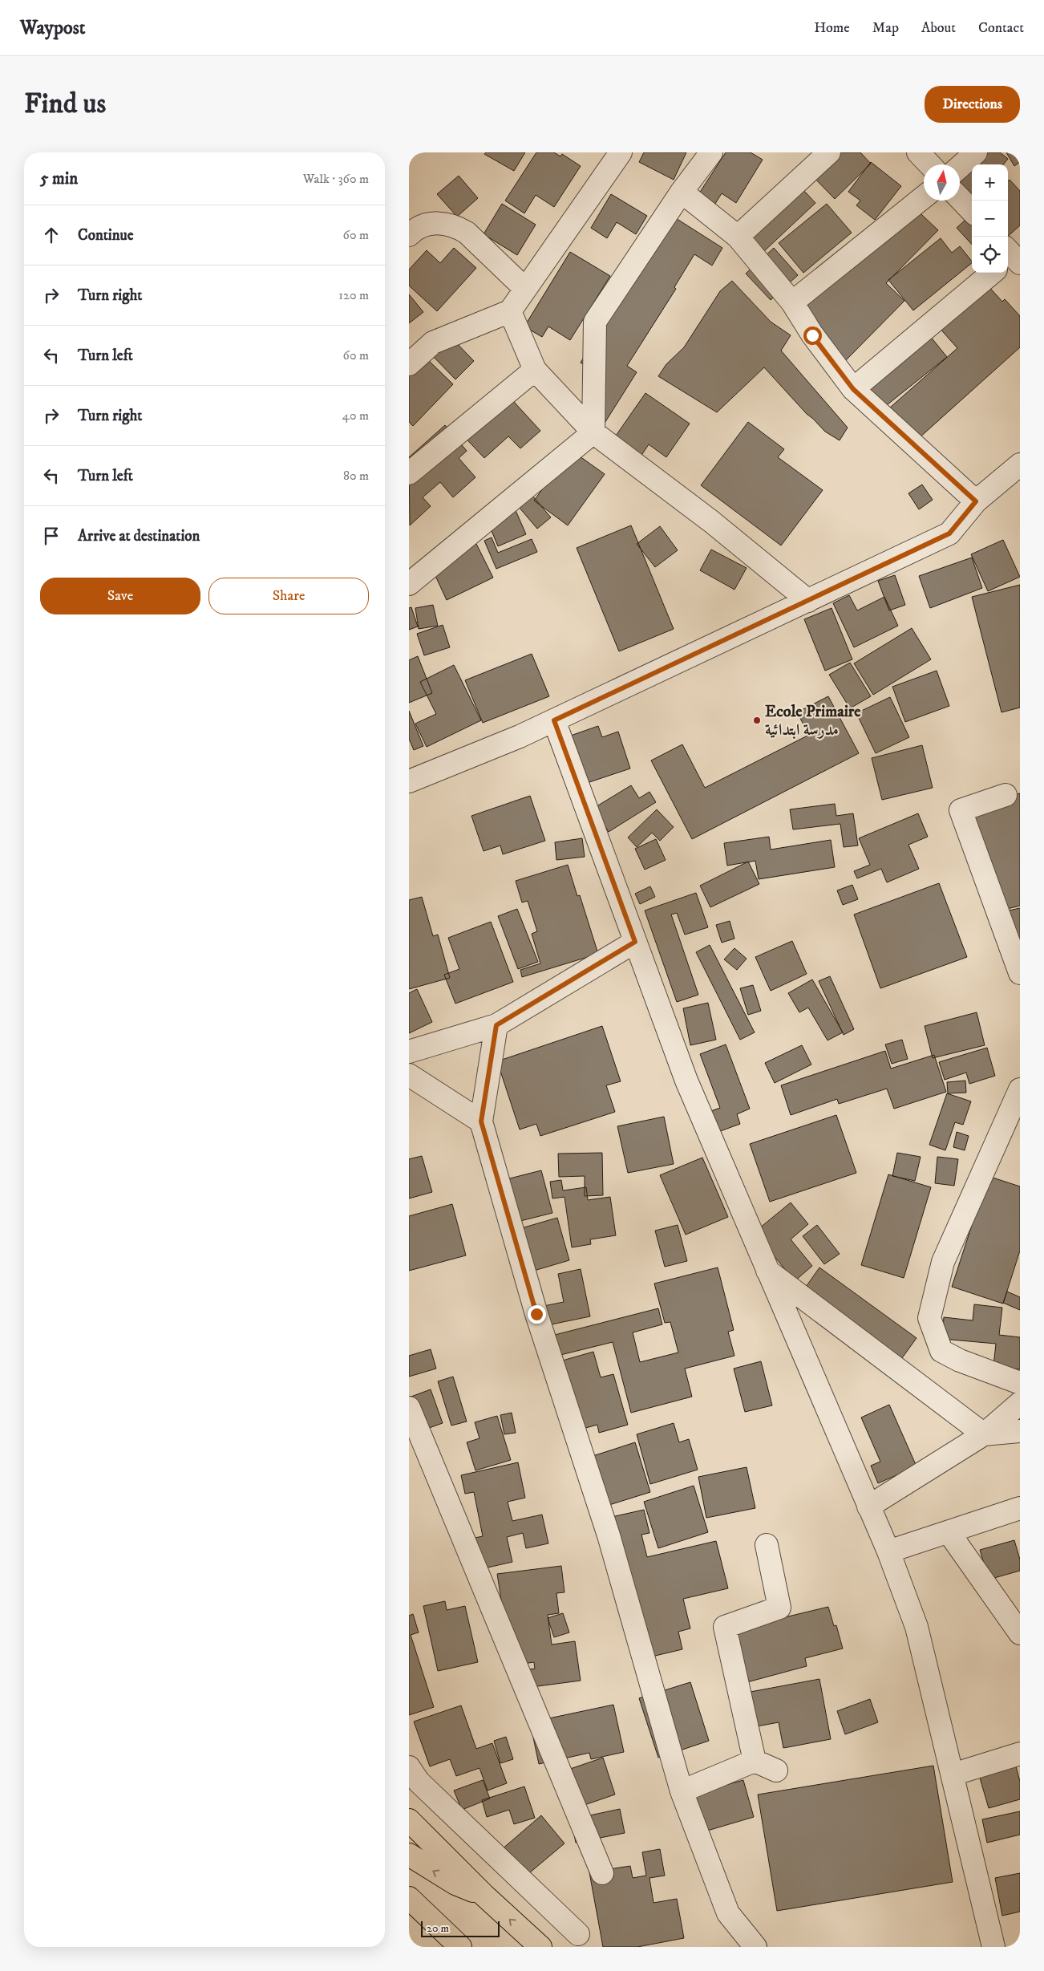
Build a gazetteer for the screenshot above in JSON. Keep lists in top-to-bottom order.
{
  "places": ["Ecole Primaire مدرسة ابتدائية"],
  "scale_bar": "20 m",
  "north": "top",
  "page": {
    "header": "Waypost",
    "nav": [
      "Home",
      "Map",
      "About",
      "Contact"
    ],
    "buttons": [
      "Directions",
      ["Save", "Share"]
    ],
    "title": "Find us",
    "heading": ["5 min", "Walk · 360 m"],
    "map_buttons": ["+", "−"],
    "list": [
      ["Continue", "60 m"],
      ["Turn right", "120 m"],
      ["Turn left", "60 m"],
      ["Turn right", "40 m"],
      ["Turn left", "80 m"],
      "Arrive at destination"
    ],
    "scale": "20 m"
  }
}
